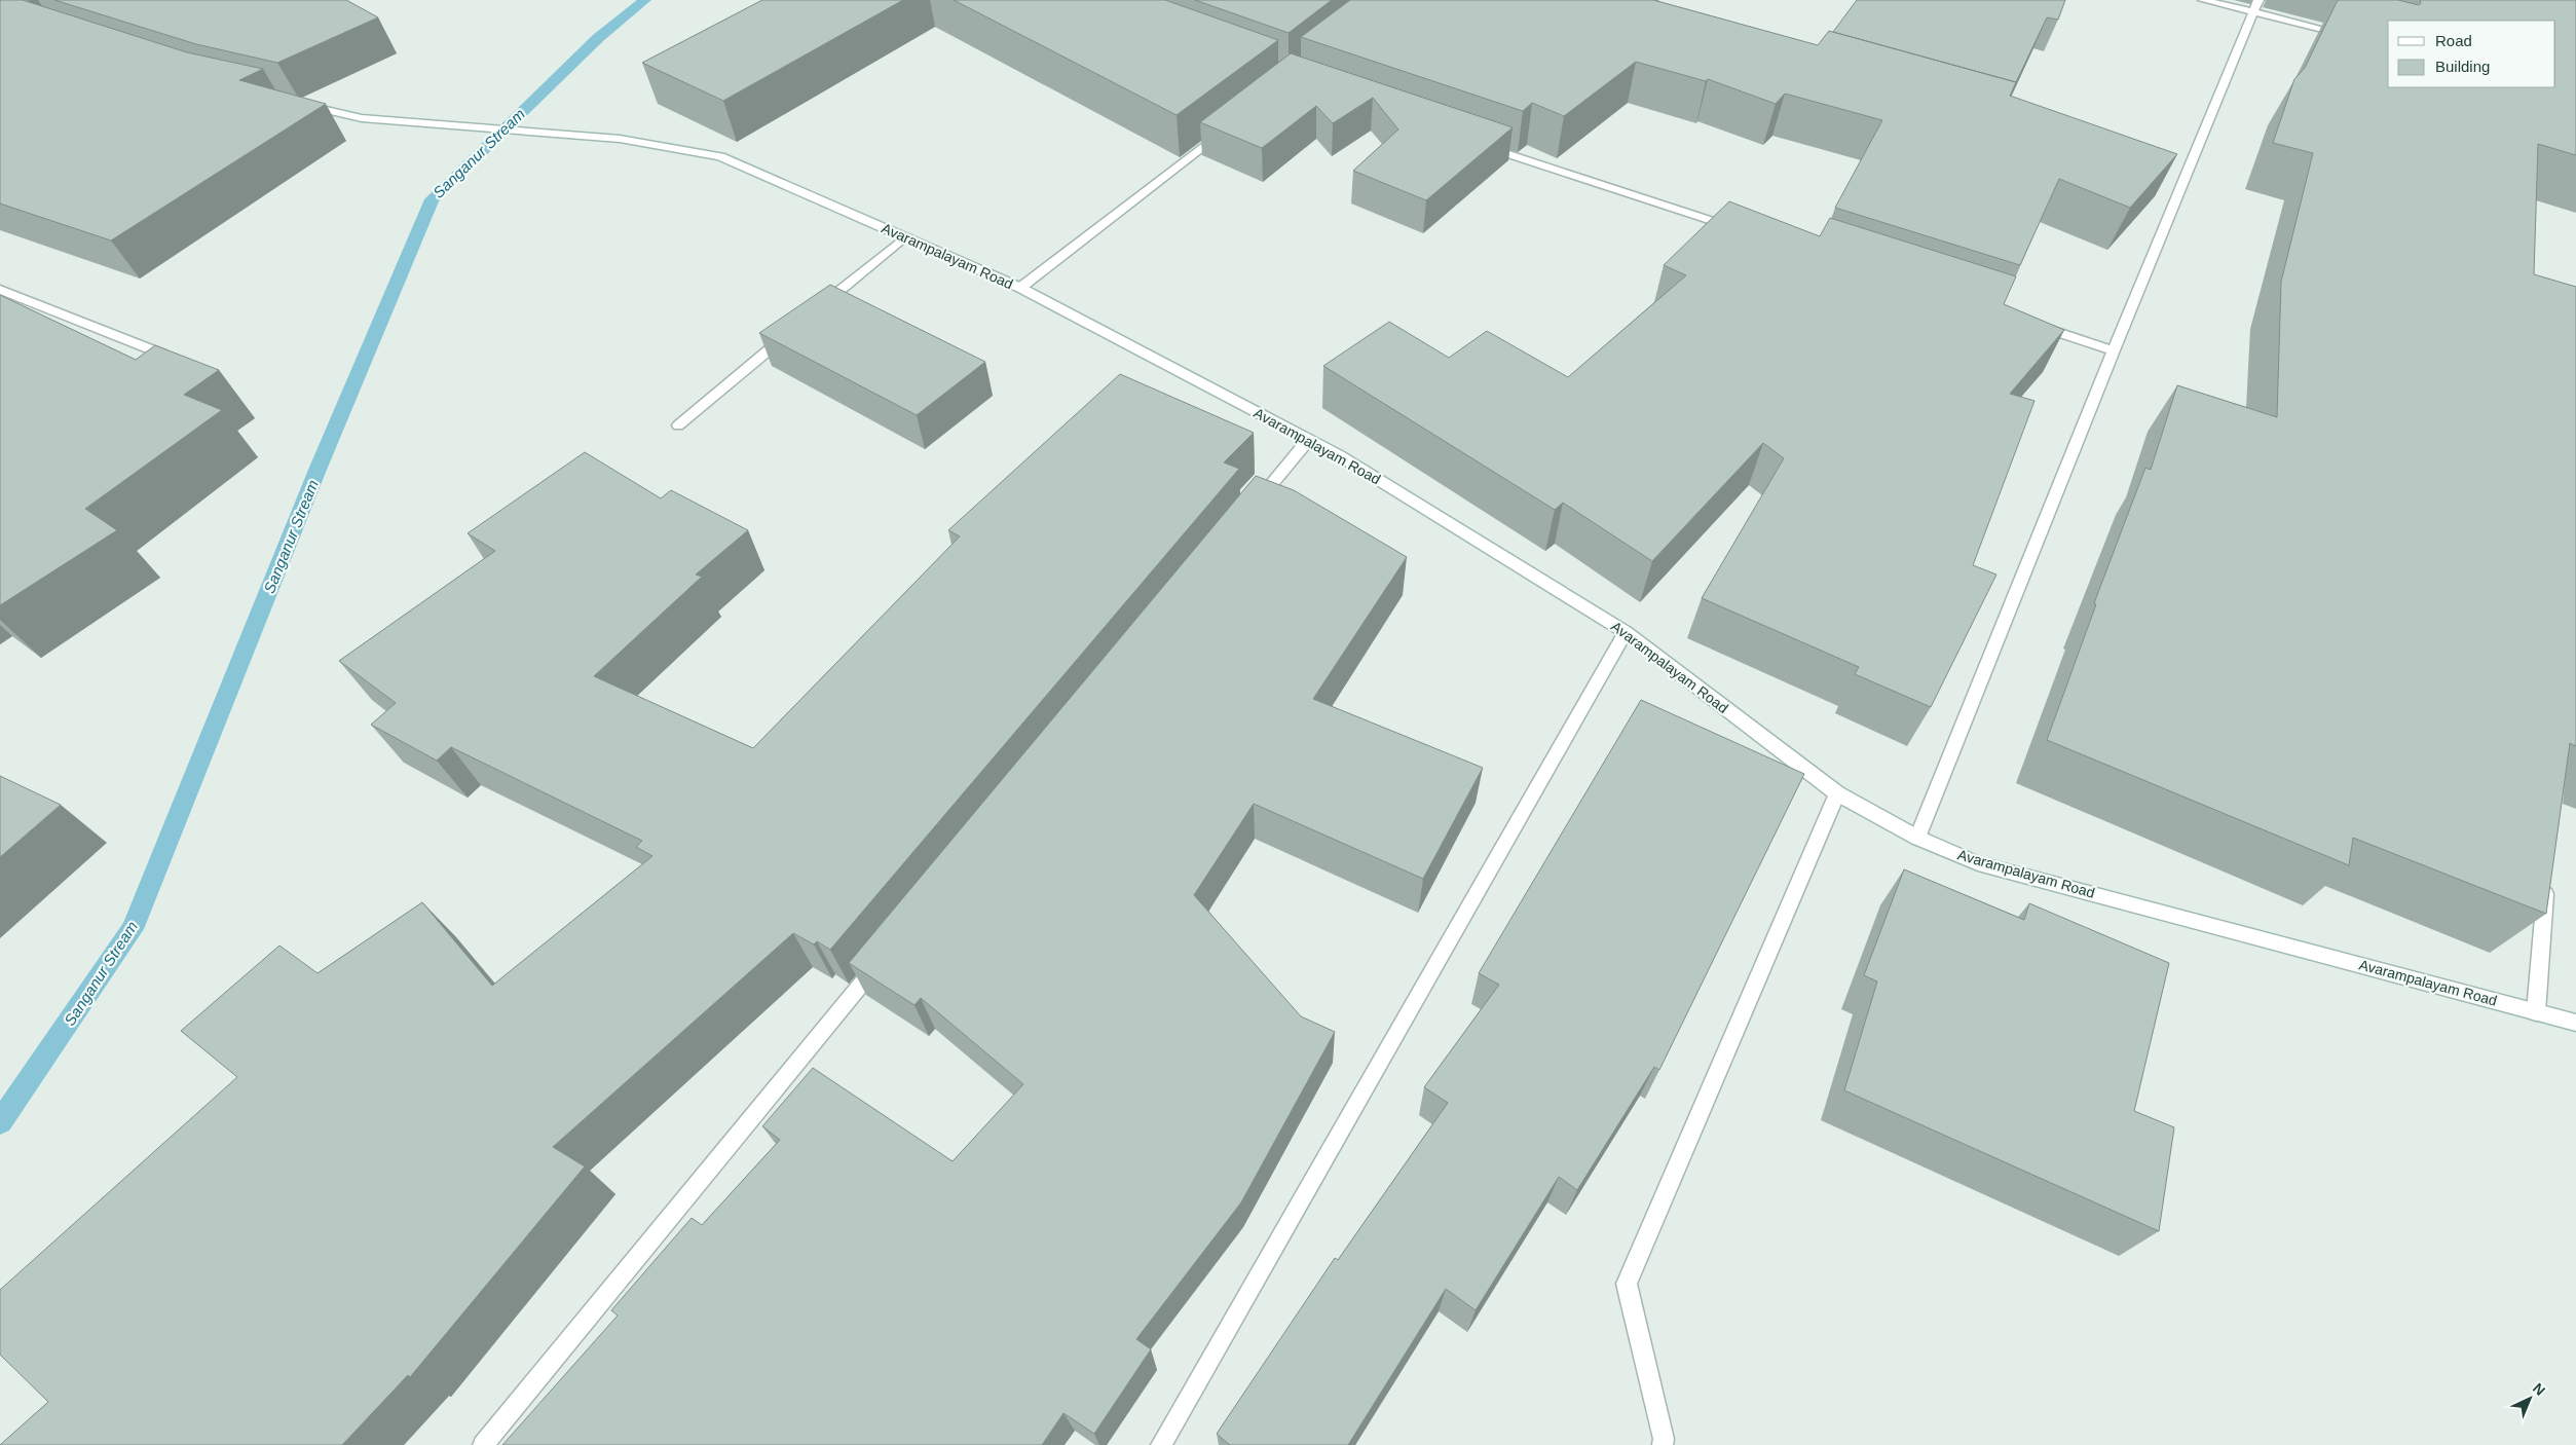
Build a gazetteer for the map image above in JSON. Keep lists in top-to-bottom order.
{
  "streets": {
    "street": ["Avarampalayam Road"]
  },
  "water": ["Sanganur Stream"],
  "legend": ["Road", "Building"],
  "north": "top right"
}
